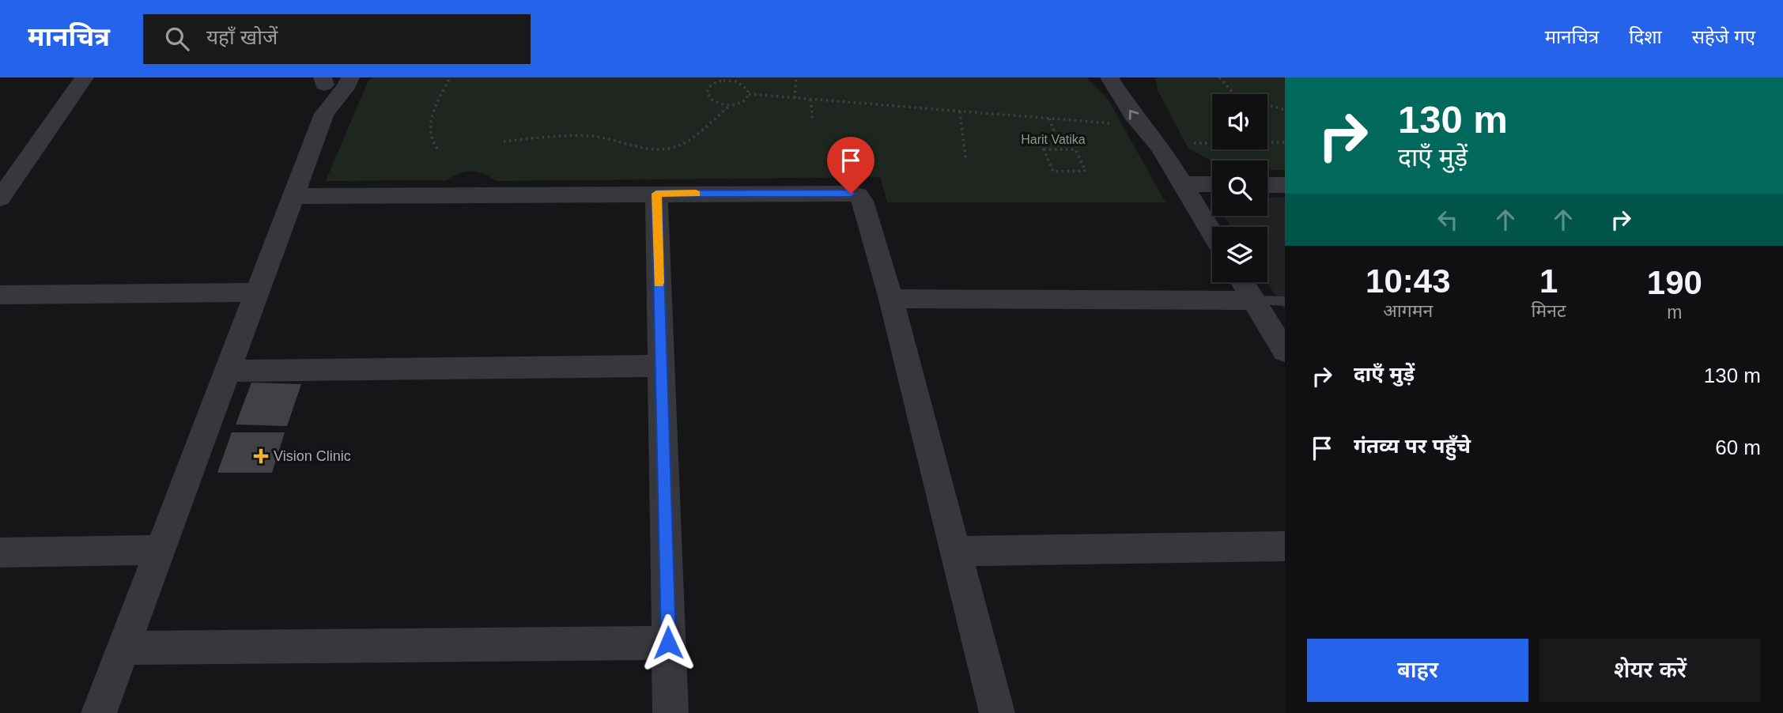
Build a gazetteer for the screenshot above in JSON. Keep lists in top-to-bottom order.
{
  "parks": ["Harit Vatika"],
  "places": {
    "health": ["Vision Clinic"]
  },
  "page": {
    "header": "मानचित्र",
    "search": "यहाँ खोजें",
    "nav": ["मानचित्र", "दिशा", "सहेजे गए"],
    "turn": ["130 m", "दाएँ मुड़ें"],
    "eta": [
      "10:43",
      "आगमन",
      "1",
      "मिनट",
      "190",
      "m"
    ],
    "list": [
      {
        "name": "दाएँ मुड़ें",
        "value": "130 m"
      },
      {
        "name": "गंतव्य पर पहुँचे",
        "value": "60 m"
      }
    ],
    "buttons": ["बाहर", "शेयर करें"]
  }
}
